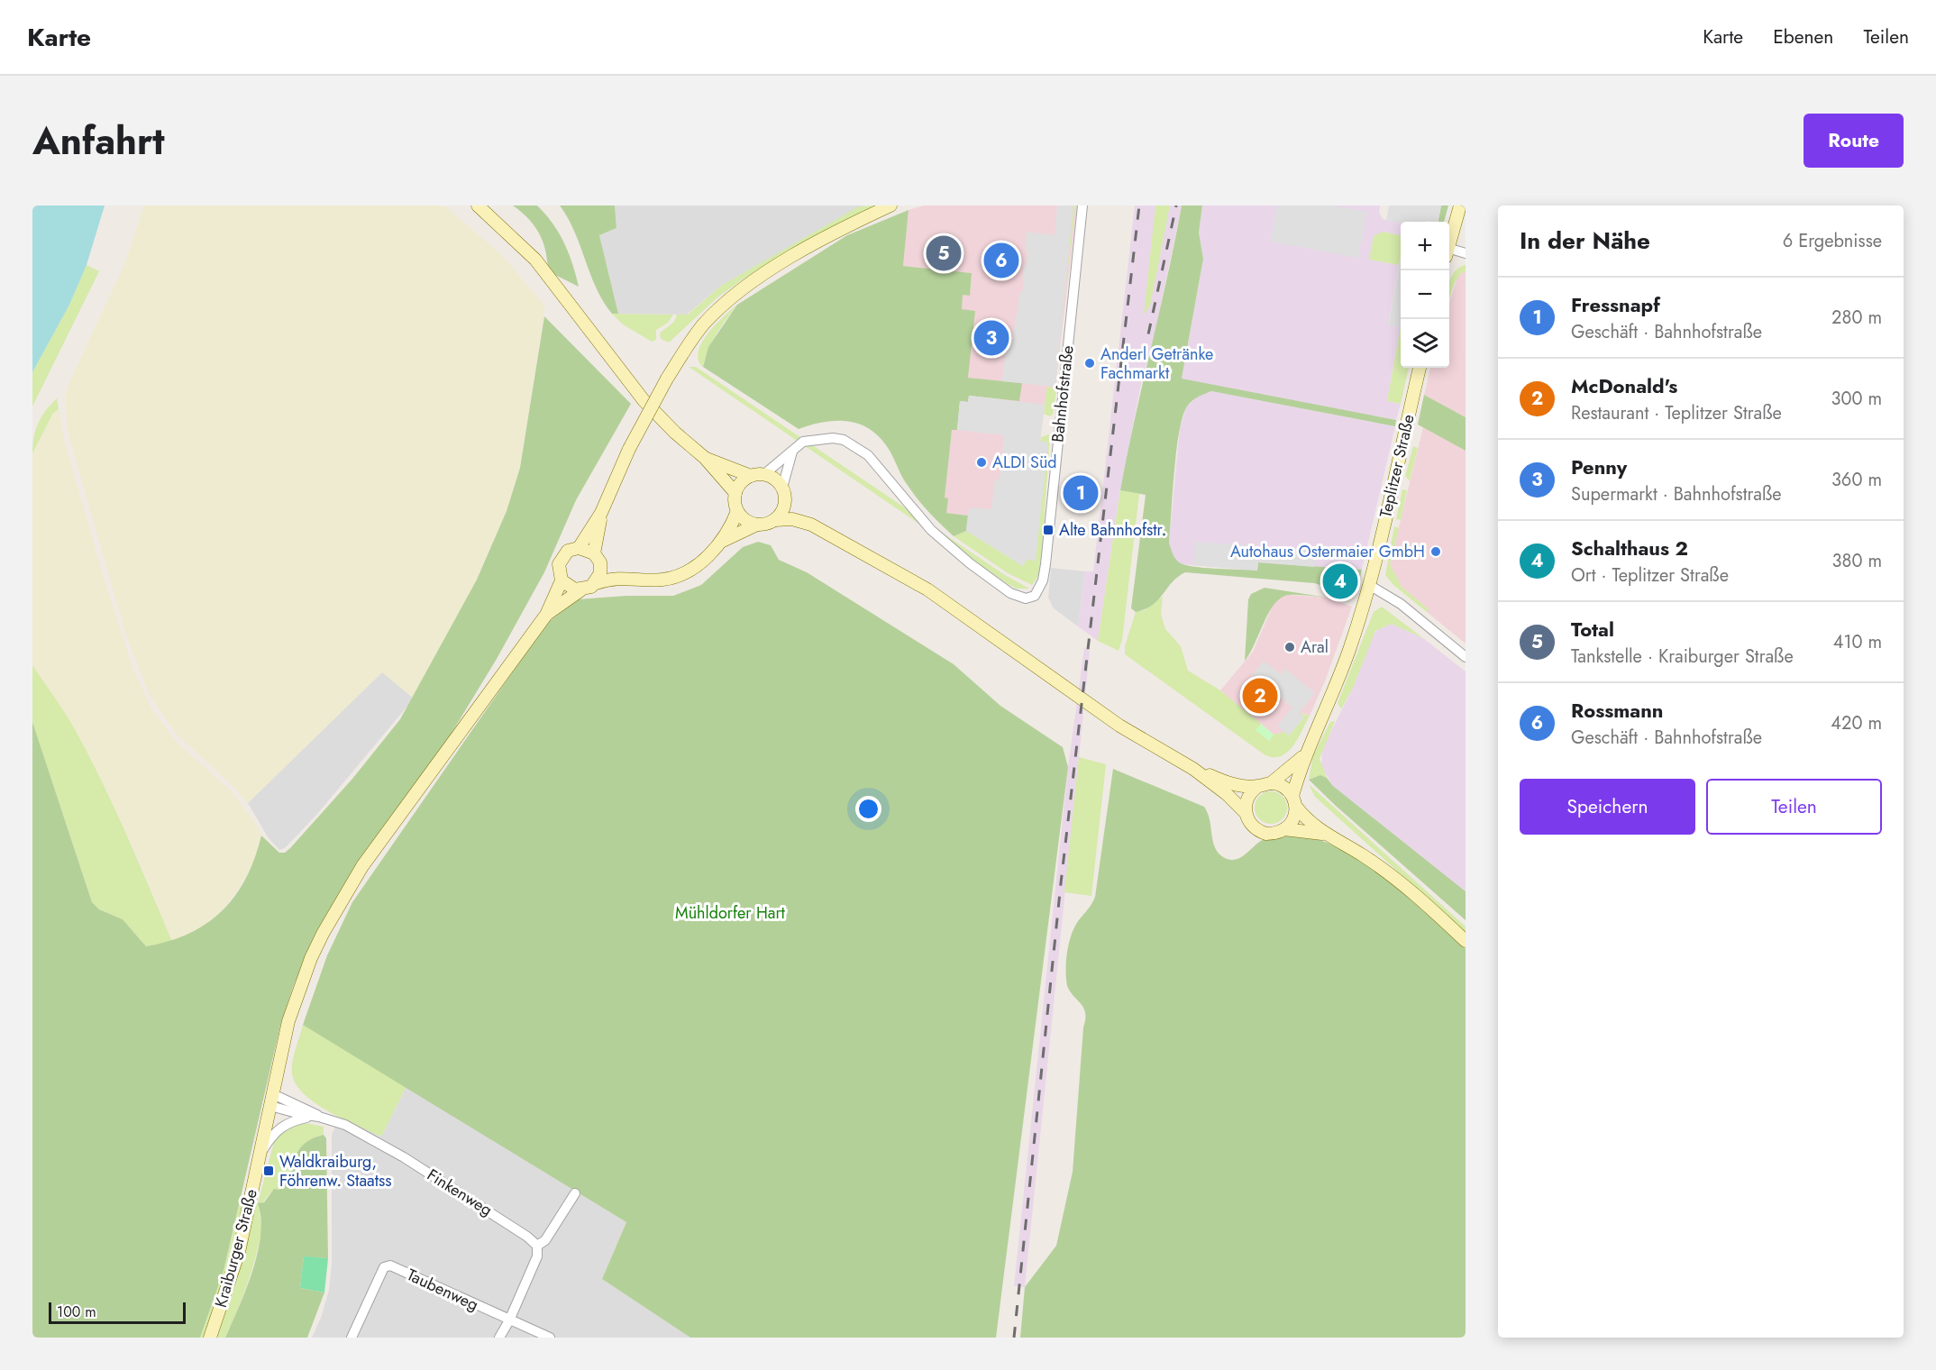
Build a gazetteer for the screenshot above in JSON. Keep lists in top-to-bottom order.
{
  "streets": {
    "main road": ["Teplitzer Straße", "Kraiburger Straße"],
    "street": ["Bahnhofstraße", "Finkenweg", "Taubenweg"]
  },
  "crossings": [
    ["Finkenweg", "Kraiburger Straße"]
  ],
  "parks": ["Mühldorfer Hart"],
  "places": {
    "other": [
      "Anderl Getränke Fachmarkt",
      "ALDI Süd",
      "Autohaus Ostermaier GmbH",
      "Aral"
    ],
    "transit": ["Alte Bahnhofstr.", "Waldkraiburg, Föhrenw. Staatss"]
  },
  "scale_bar": "100 m",
  "page": {
    "header": "Karte",
    "nav": ["Karte", "Ebenen", "Teilen"],
    "title": "Anfahrt",
    "buttons": [
      "Route",
      ["Speichern", "Teilen"]
    ],
    "heading": ["In der Nähe", "6 Ergebnisse"],
    "map_buttons": ["+", "−"],
    "pins": [
      "5",
      "6",
      "3",
      "1",
      "4",
      "2"
    ],
    "list": [
      {
        "mark": "1",
        "name": "Fressnapf",
        "note": "Geschäft · Bahnhofstraße",
        "value": "280 m"
      },
      {
        "mark": "2",
        "name": "McDonald's",
        "note": "Restaurant · Teplitzer Straße",
        "value": "300 m"
      },
      {
        "mark": "3",
        "name": "Penny",
        "note": "Supermarkt · Bahnhofstraße",
        "value": "360 m"
      },
      {
        "mark": "4",
        "name": "Schalthaus 2",
        "note": "Ort · Teplitzer Straße",
        "value": "380 m"
      },
      {
        "mark": "5",
        "name": "Total",
        "note": "Tankstelle · Kraiburger Straße",
        "value": "410 m"
      },
      {
        "mark": "6",
        "name": "Rossmann",
        "note": "Geschäft · Bahnhofstraße",
        "value": "420 m"
      }
    ],
    "scale": "100 m"
  }
}
